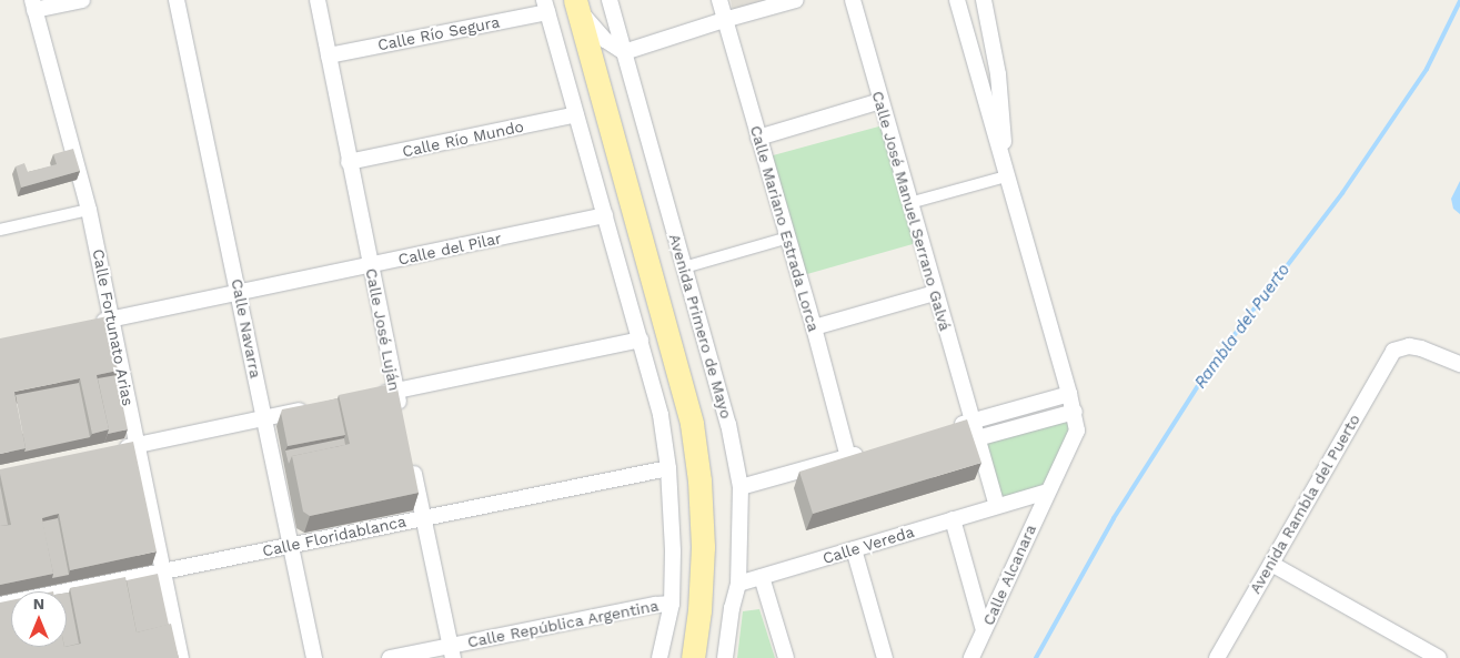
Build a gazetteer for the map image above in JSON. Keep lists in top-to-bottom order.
{
  "streets": {
    "main road": ["Avenida Primero de Mayo"],
    "street": [
      "Calle Río Segura",
      "Calle Río Mundo",
      "Calle José Manuel Serrano Galvá",
      "Calle Mariano Estrada Lorca",
      "Calle del Pilar",
      "Calle Fortunato Arias",
      "Calle Navarra",
      "Calle José Luján",
      "Avenida Rambla del Puerto",
      "Calle Floridablanca",
      "Calle Vereda",
      "Calle Alcanara",
      "Calle República Argentina"
    ]
  },
  "crossings": [
    ["Calle Río Segura", "Calle José Luján"],
    ["Calle Río Mundo", "Calle José Luján"],
    ["Calle José Manuel Serrano Galvá", "Calle Vereda"],
    ["Calle del Pilar", "Calle Fortunato Arias"],
    ["Calle del Pilar", "Calle Navarra"],
    ["Calle del Pilar", "Calle José Luján"],
    ["Avenida Primero de Mayo", "Calle Vereda"],
    ["Calle Fortunato Arias", "Calle Floridablanca"],
    ["Calle Navarra", "Calle Floridablanca"],
    ["Calle Vereda", "Calle Alcanara"]
  ],
  "water": ["Rambla del Puerto"],
  "north": "top"
}
